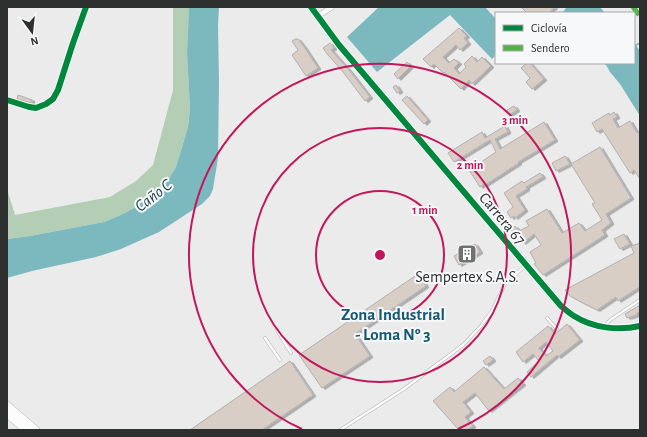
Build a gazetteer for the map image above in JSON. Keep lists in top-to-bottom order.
{
  "streets": {
    "street": ["Carrera 67"]
  },
  "districts": ["Zona Industrial - Loma Nº 3"],
  "water": ["Caño C"],
  "places": {
    "building": ["Sempertex S.A.S."]
  },
  "legend": ["Ciclovía", "Sendero"],
  "north": "bottom",
  "rings": ["3 min", "2 min", "1 min"]
}
